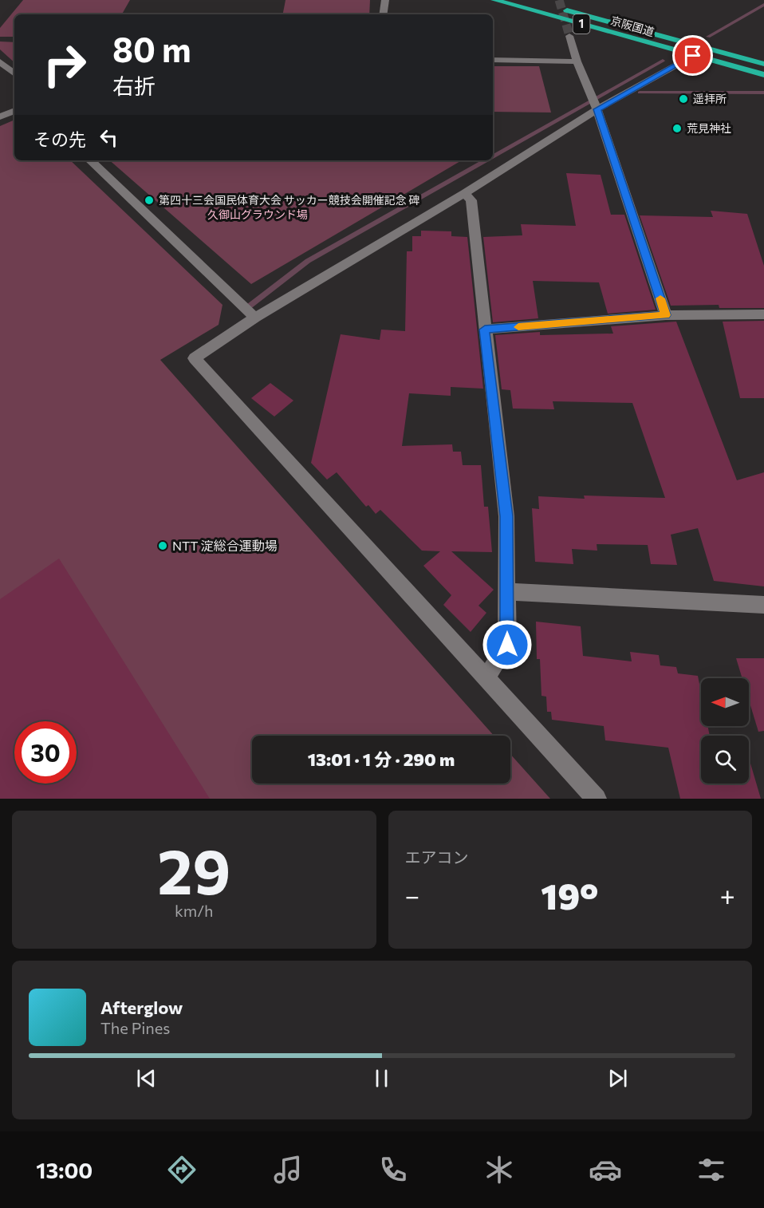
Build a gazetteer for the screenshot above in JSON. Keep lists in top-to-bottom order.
{
  "streets": {
    "highway": ["1", "京阪国道"]
  },
  "parks": ["久御山グラウンド場"],
  "places": [
    "遥拝所",
    "荒見神社",
    "第四十三会国民体育大会 サッカー競技会開催記念 碑",
    "NTT 淀総合運動場"
  ],
  "north": "left",
  "page": {
    "turn": ["80 m", "右折"],
    "then": "その先",
    "limit": "30",
    "trip": "13:01 · 1 分 · 290 m",
    "tile": [
      ["29", "km/h"],
      "エアコン"
    ],
    "heat": ["−", "19°", "+"],
    "song": ["Afterglow", "The Pines"],
    "tabs": "13:00"
  }
}
